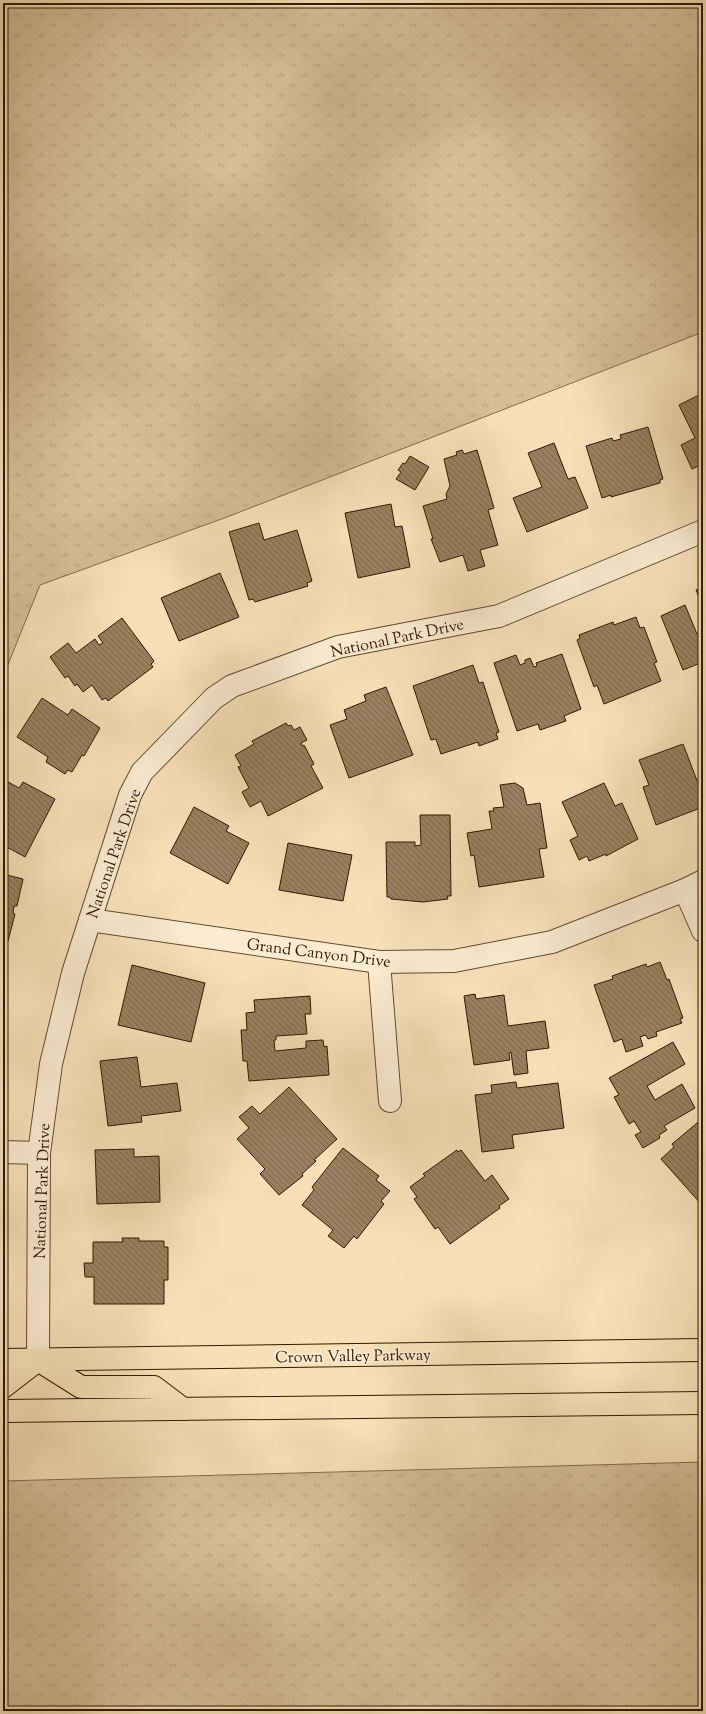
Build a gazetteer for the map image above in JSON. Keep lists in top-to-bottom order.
{
  "streets": {
    "main road": ["Crown Valley Parkway"],
    "street": ["National Park Drive", "Grand Canyon Drive"]
  },
  "crossings": [
    ["National Park Drive", "Grand Canyon Drive"],
    ["National Park Drive", "Crown Valley Parkway"]
  ]
}
